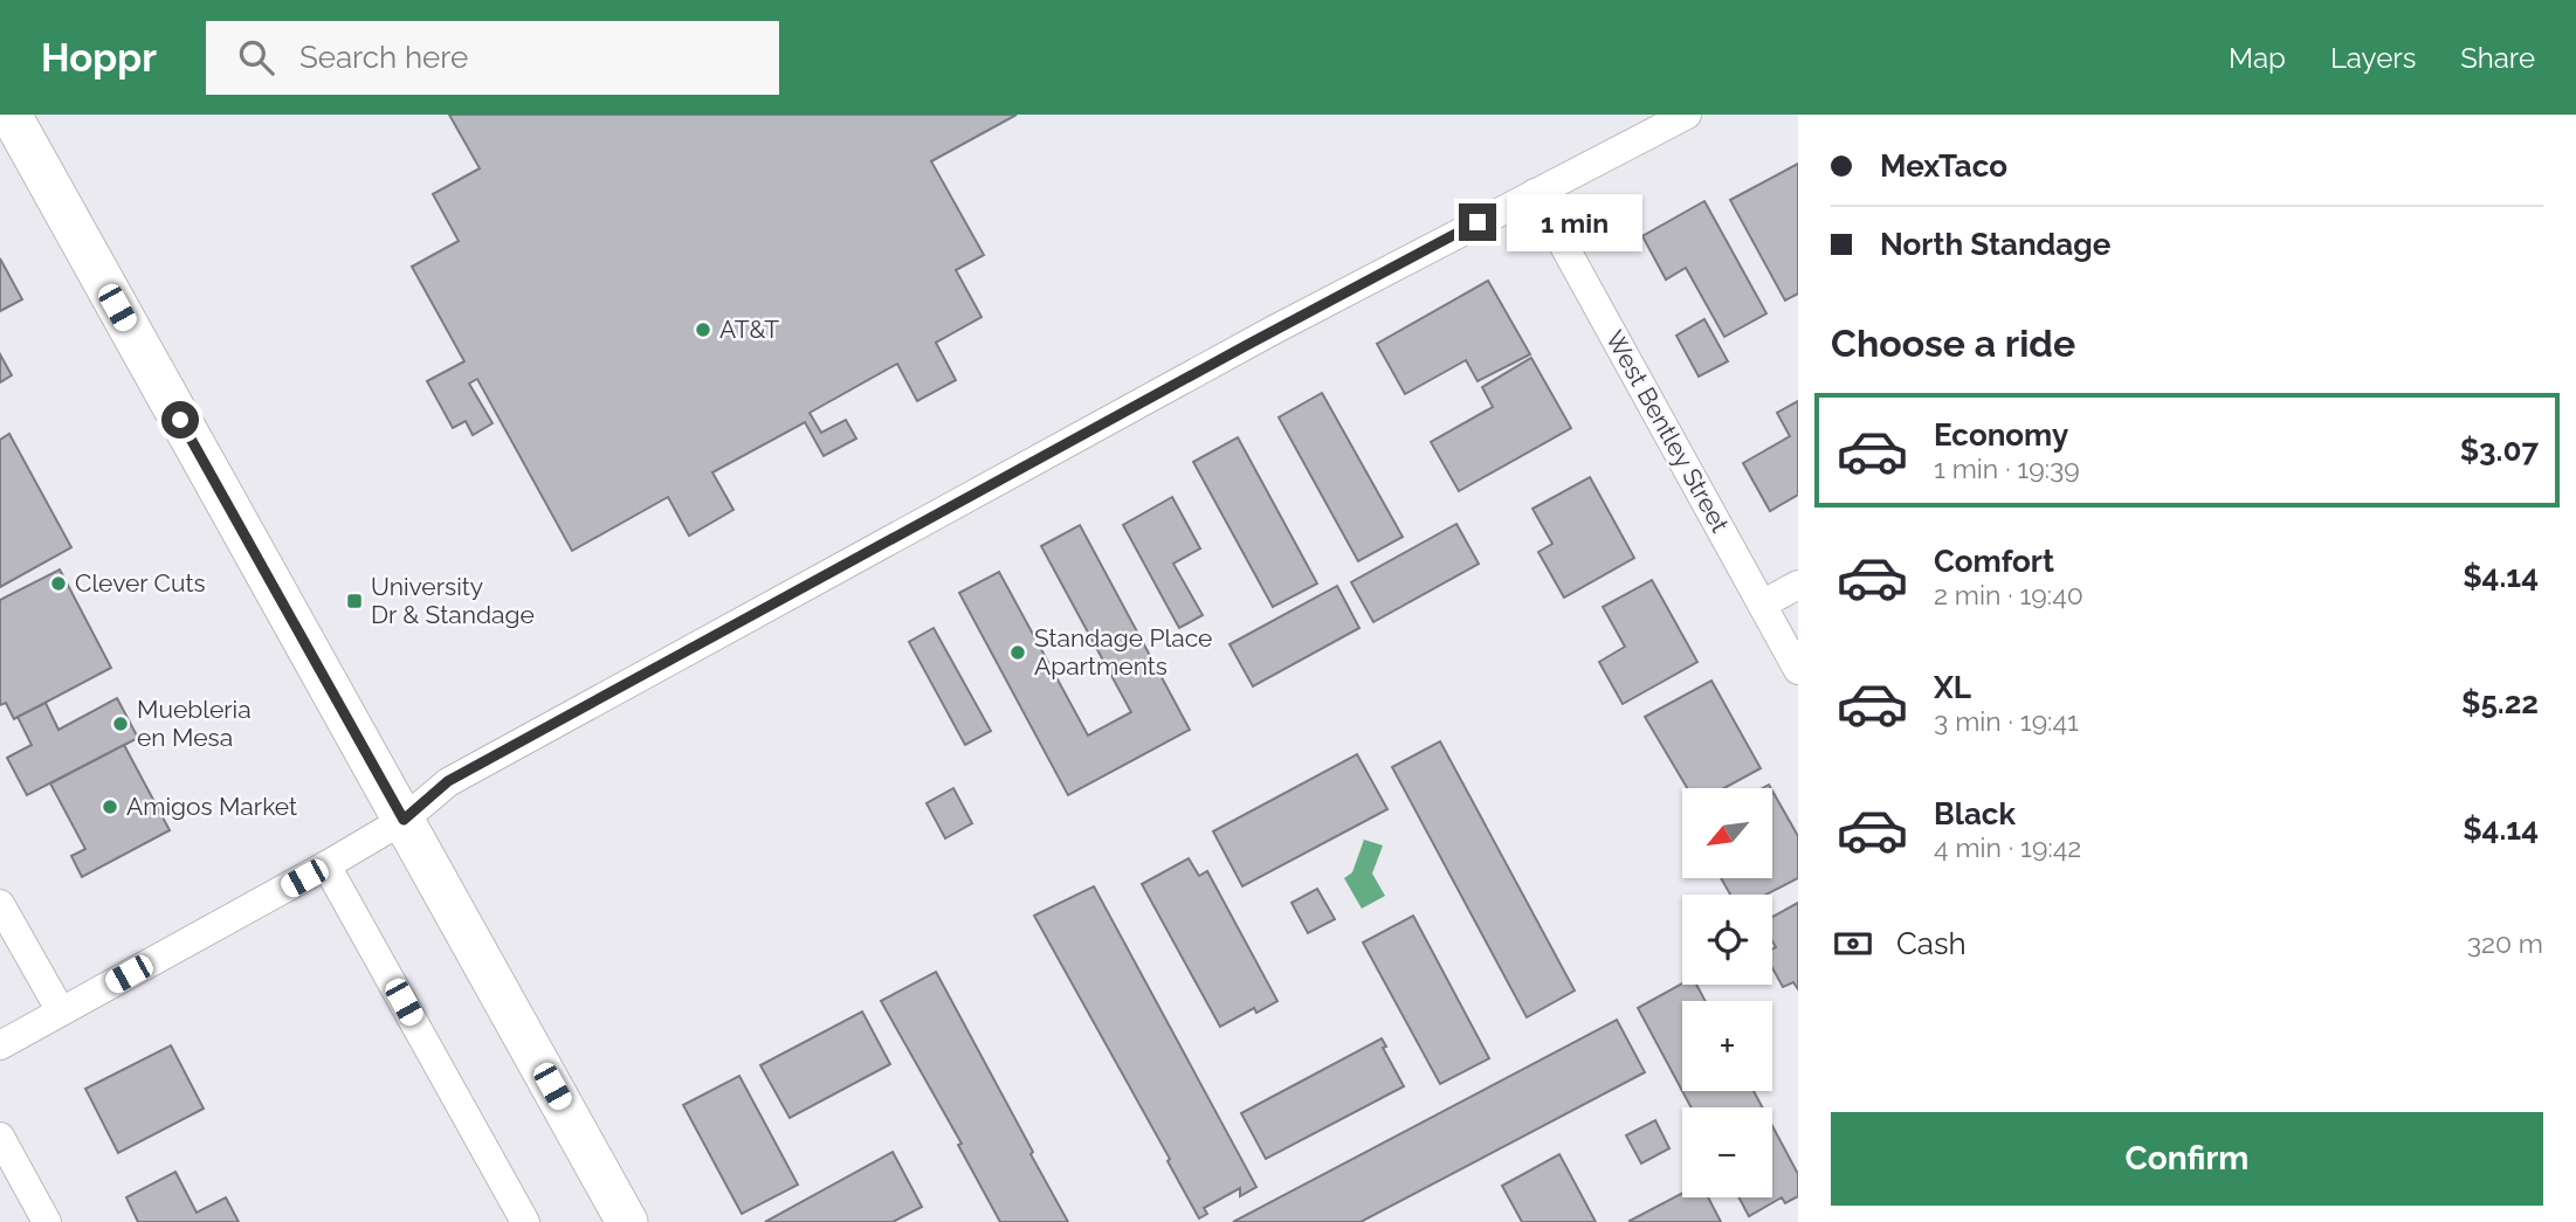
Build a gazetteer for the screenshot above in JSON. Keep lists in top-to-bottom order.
{
  "streets": {
    "street": ["West Bentley Street"]
  },
  "places": {
    "other": [
      "AT&T",
      "Clever Cuts",
      "Standage Place Apartments",
      "Muebleria en Mesa",
      "Amigos Market"
    ],
    "transit": ["University Dr & Standage"]
  },
  "north": "bottom left",
  "page": {
    "header": "Hoppr",
    "search": "Search here",
    "nav": ["Map", "Layers", "Share"],
    "banner": ["MexTaco", "North Standage"],
    "bubble": "1 min",
    "heading": "Choose a ride",
    "list": [
      {
        "name": "Economy",
        "note": "1 min · 19:39",
        "value": "$3.07"
      },
      {
        "name": "Comfort",
        "note": "2 min · 19:40",
        "value": "$4.14"
      },
      {
        "name": "XL",
        "note": "3 min · 19:41",
        "value": "$5.22"
      },
      {
        "name": "Black",
        "note": "4 min · 19:42",
        "value": "$4.14"
      }
    ],
    "map_buttons": ["+", "−"],
    "pay": ["Cash", "320 m"],
    "buttons": "Confirm"
  }
}
